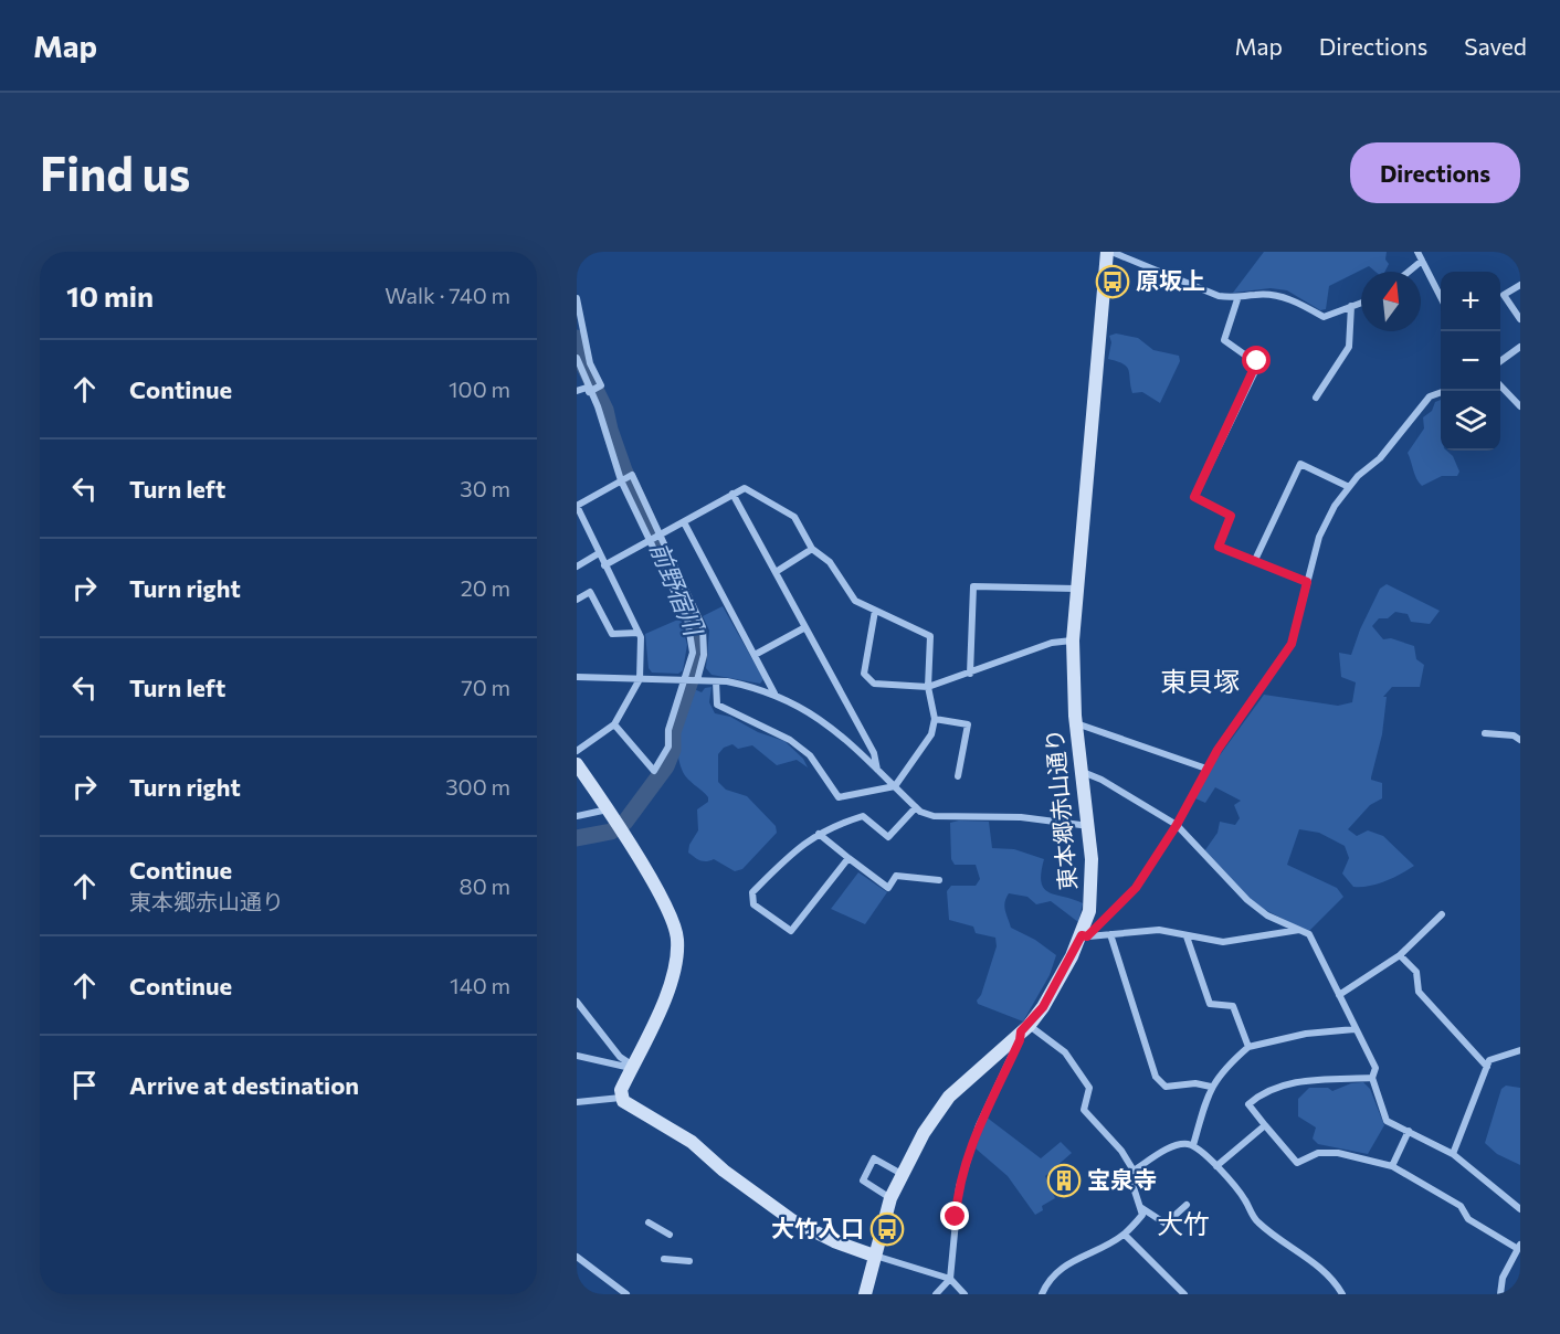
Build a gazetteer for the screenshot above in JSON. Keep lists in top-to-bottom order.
{
  "streets": {
    "street": ["東本郷赤山通り"]
  },
  "districts": ["東貝塚", "大竹"],
  "water": ["前野宿川"],
  "places": {
    "bus stop": ["原坂上", "大竹入口"],
    "building": ["宝泉寺"]
  },
  "north": "top",
  "page": {
    "header": "Map",
    "nav": ["Map", "Directions", "Saved"],
    "buttons": "Directions",
    "title": "Find us",
    "heading": ["10 min", "Walk · 740 m"],
    "map_buttons": ["+", "−"],
    "list": [
      ["Continue", "100 m"],
      ["Turn left", "30 m"],
      ["Turn right", "20 m"],
      ["Turn left", "70 m"],
      ["Turn right", "300 m"],
      ["Continue", "東本郷赤山通り", "80 m"],
      ["Continue", "140 m"],
      "Arrive at destination"
    ]
  }
}
